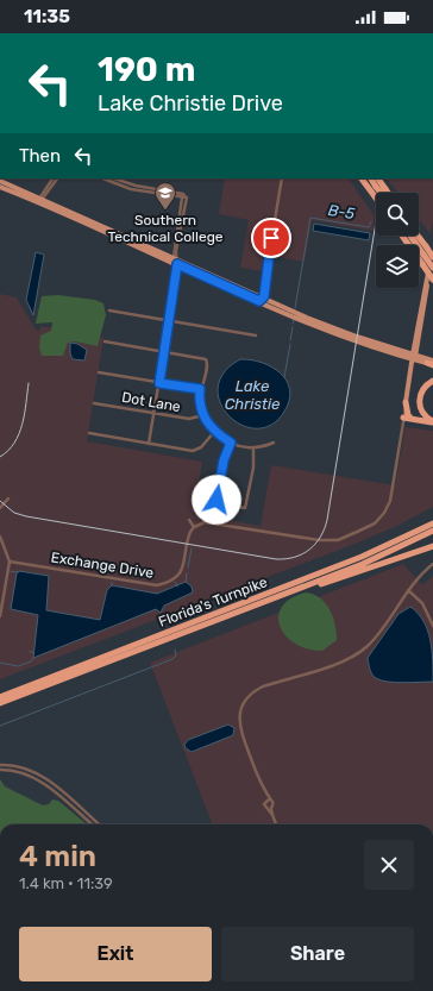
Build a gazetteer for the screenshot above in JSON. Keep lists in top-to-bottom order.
{
  "streets": {
    "highway": ["Florida's Turnpike"],
    "street": ["Dot Lane", "Exchange Drive"]
  },
  "water": ["B-5", "Lake Christie"],
  "places": {
    "school or university": ["Southern Technical College"]
  },
  "page": {
    "status": "11:35",
    "turn": ["190 m", "Lake Christie Drive"],
    "then": "Then",
    "heading": ["4 min", "1.4 km · 11:39"],
    "buttons": ["Exit", "Share"]
  }
}
